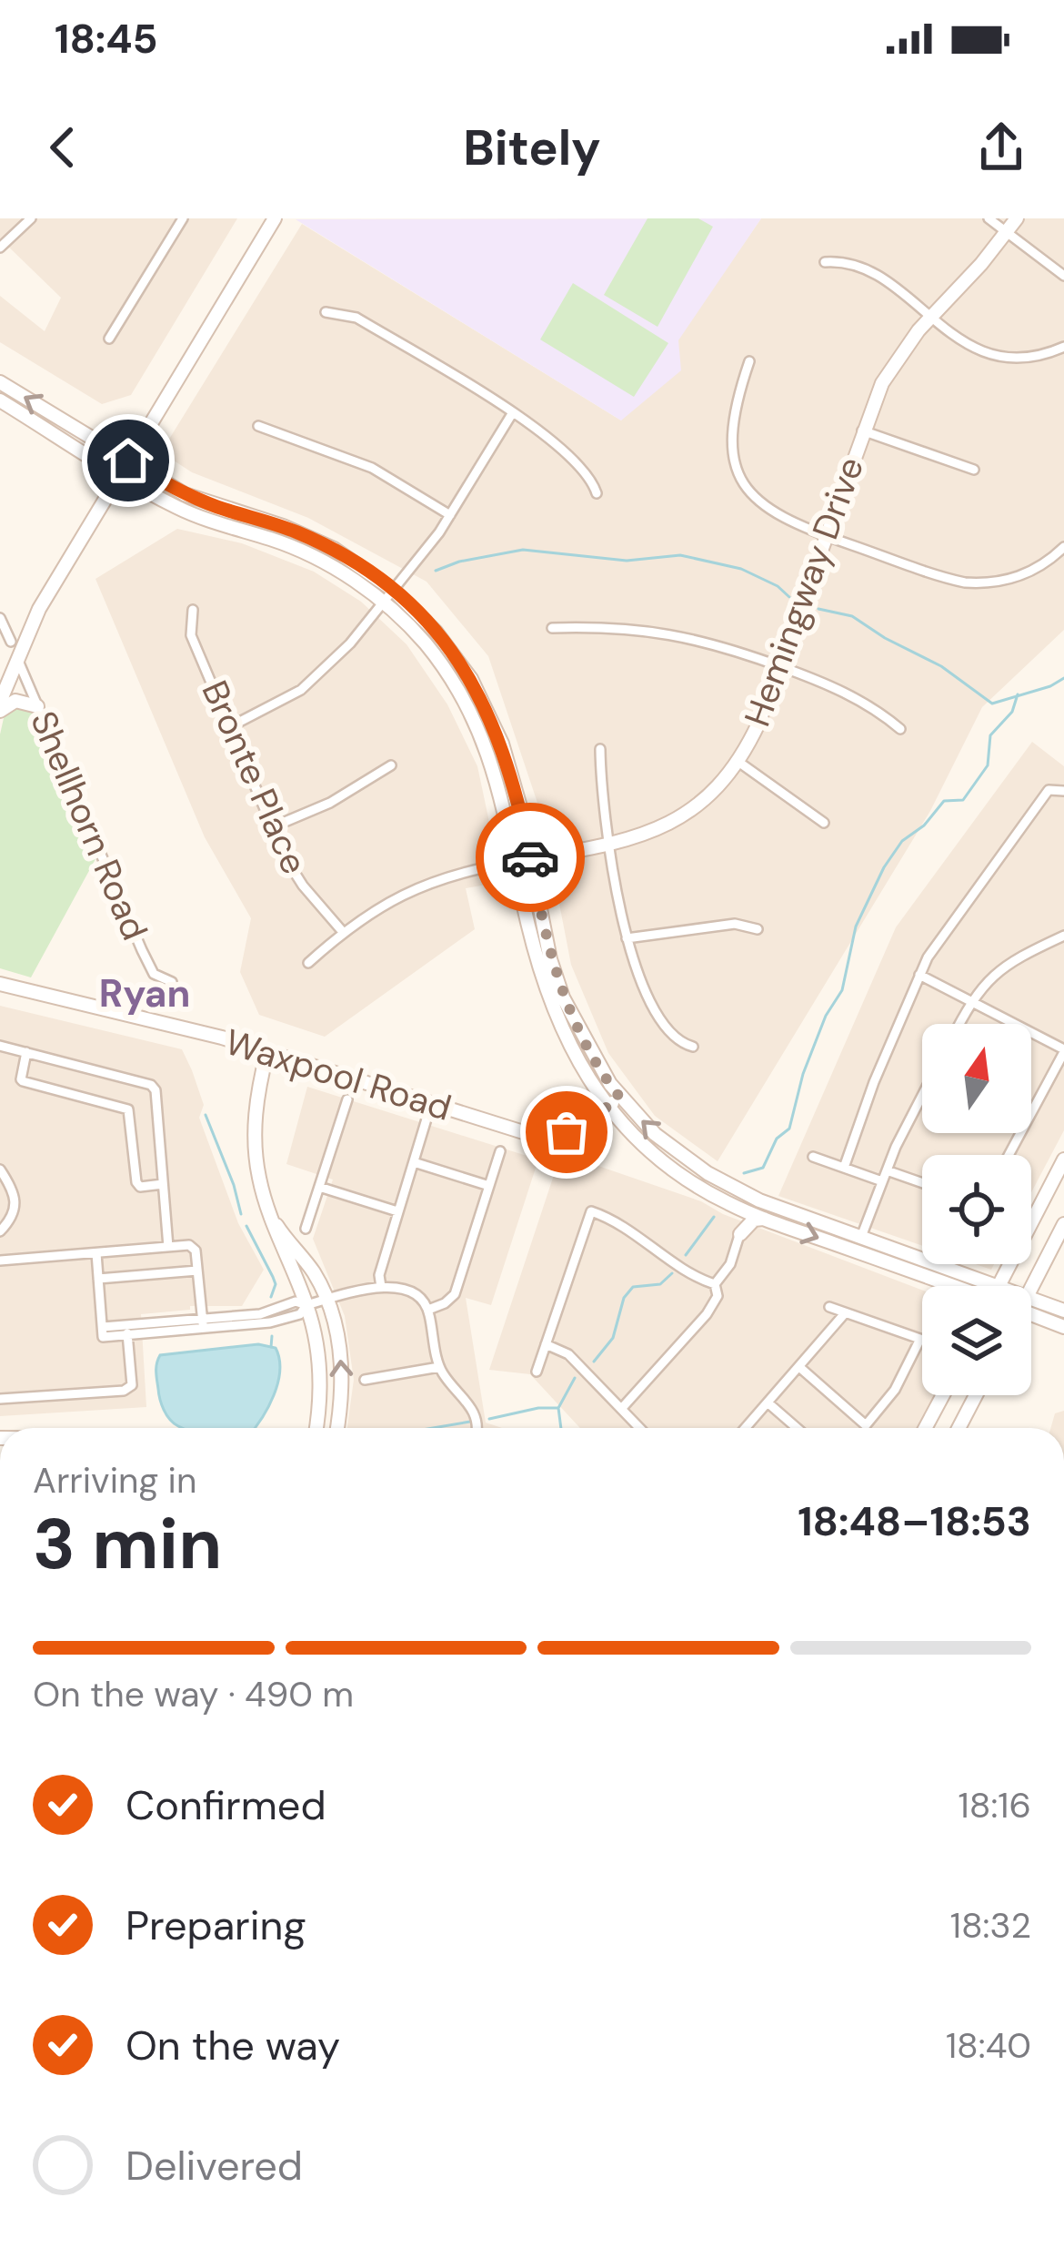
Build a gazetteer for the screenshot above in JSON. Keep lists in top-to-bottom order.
{
  "streets": {
    "main road": ["Hemingway Drive", "Waxpool Road"],
    "street": ["Bronte Place", "Shellhorn Road"]
  },
  "districts": ["Ryan"],
  "north": "top",
  "page": {
    "status": "18:45",
    "header": "Bitely",
    "heading": ["3 min", "Arriving in", "18:48–18:53"],
    "bar": "On the way · 490 m",
    "list": [
      ["Confirmed", "18:16"],
      ["Preparing", "18:32"],
      ["On the way", "18:40"],
      "Delivered"
    ]
  }
}
